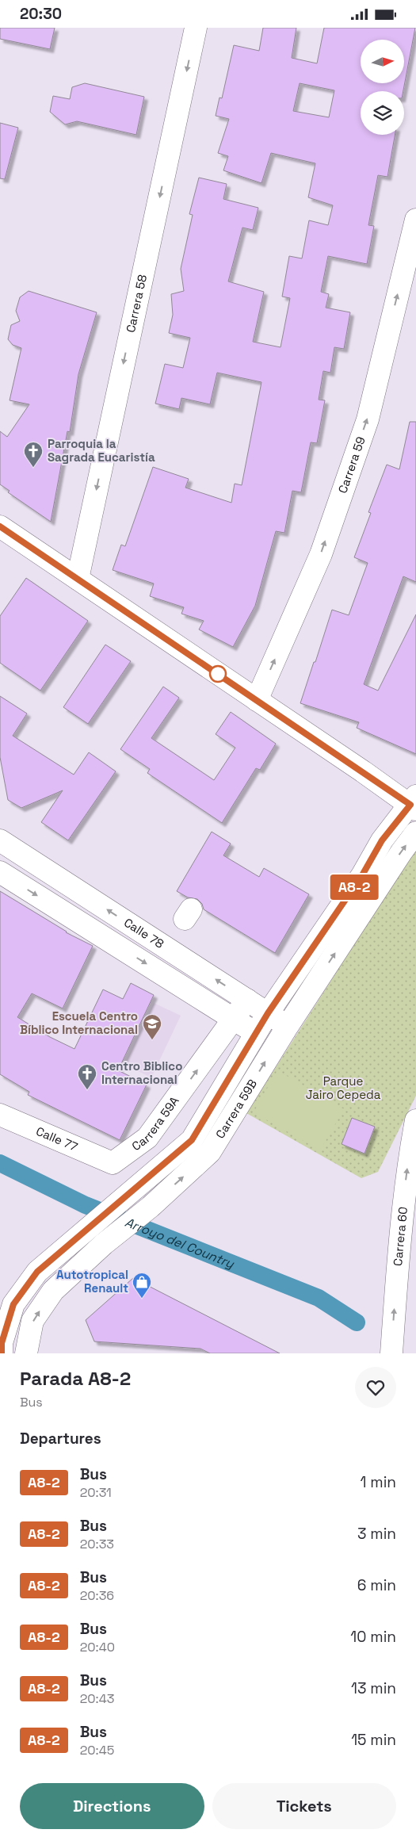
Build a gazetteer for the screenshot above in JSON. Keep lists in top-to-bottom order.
{
  "streets": {
    "street": [
      "Carrera 58",
      "Carrera 59",
      "Calle 78",
      "Carrera 59B",
      "Carrera 59A",
      "Calle 77",
      "Carrera 60"
    ]
  },
  "crossings": [
    ["Calle 78", "Carrera 59B"],
    ["Calle 78", "Carrera 59A"],
    ["Carrera 59A", "Calle 77"]
  ],
  "one_way": [
    "Carrera 58",
    "Carrera 59",
    "Carrera 59A",
    "Carrera 60"
  ],
  "water": ["Arroyo del Country"],
  "parks": ["Parque Jairo Cepeda"],
  "places": {
    "church": ["Parroquia la Sagrada Eucaristía", "Centro Biblico Internacional"],
    "school or university": ["Escuela Centro Bíblico Internacional"],
    "shop": ["Autotropical Renault"]
  },
  "lines": ["bus line A8-2"],
  "north": "right",
  "page": {
    "status": "20:30",
    "on_map": "A8-2",
    "heading": [
      ["Parada A8-2", "Bus"],
      "Departures"
    ],
    "list": [
      {
        "mark": "A8-2",
        "name": "Bus",
        "note": "20:31",
        "value": "1 min"
      },
      {
        "mark": "A8-2",
        "name": "Bus",
        "note": "20:33",
        "value": "3 min"
      },
      {
        "mark": "A8-2",
        "name": "Bus",
        "note": "20:36",
        "value": "6 min"
      },
      {
        "mark": "A8-2",
        "name": "Bus",
        "note": "20:40",
        "value": "10 min"
      },
      {
        "mark": "A8-2",
        "name": "Bus",
        "note": "20:43",
        "value": "13 min"
      },
      {
        "mark": "A8-2",
        "name": "Bus",
        "note": "20:45",
        "value": "15 min"
      }
    ],
    "buttons": ["Directions", "Tickets"]
  }
}
